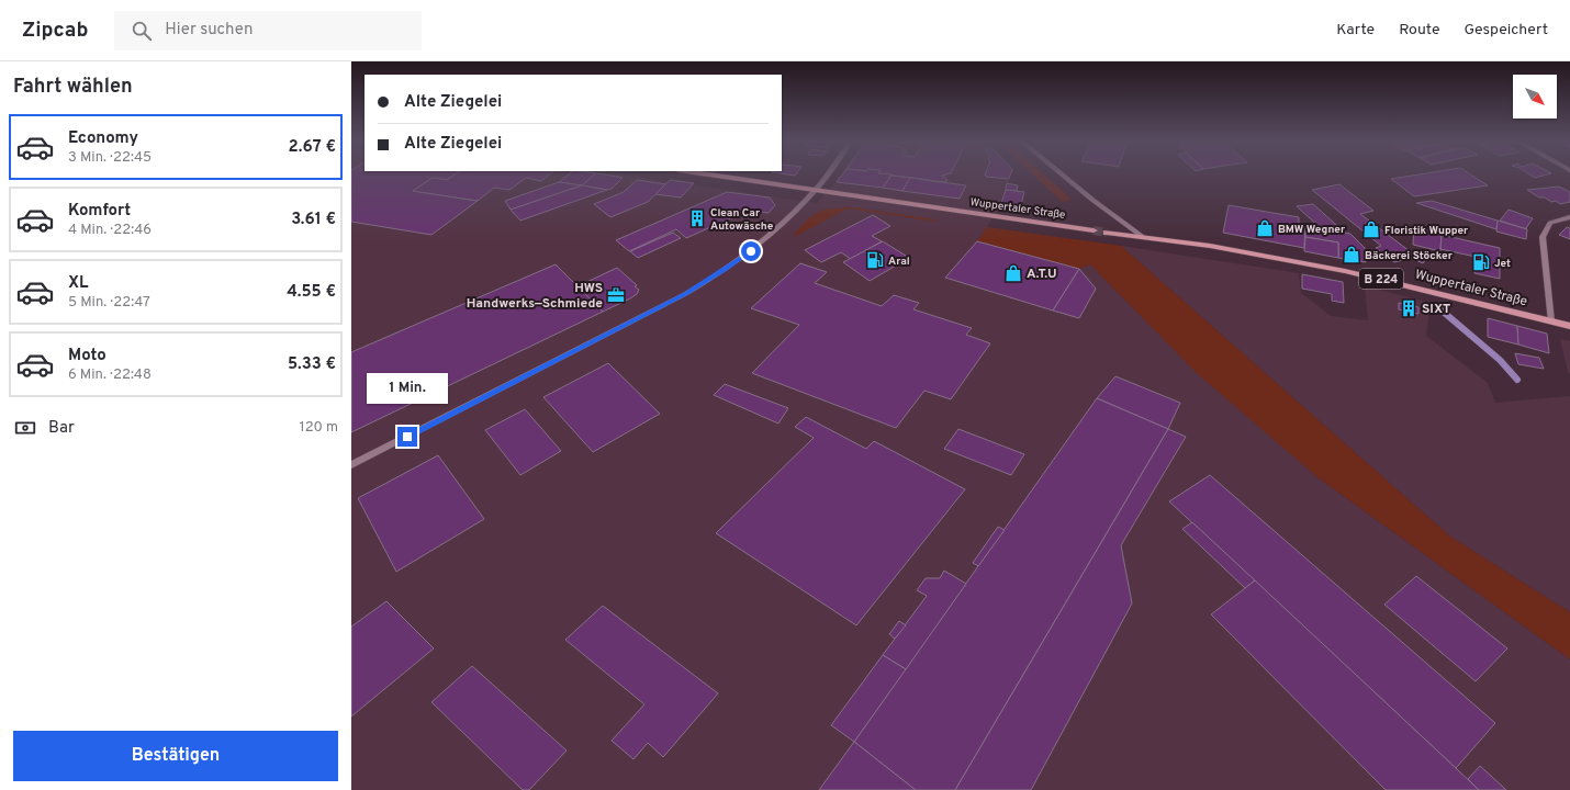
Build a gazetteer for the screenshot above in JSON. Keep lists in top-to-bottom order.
{
  "streets": {
    "main road": ["Wuppertaler Straße", "B 224"]
  },
  "places": {
    "building": ["Clean Car Autowäsche", "SIXT"],
    "shop": [
      "BMW Wegner",
      "Floristik Wupper",
      "Bäckerei Stöcker",
      "A.T.U"
    ],
    "fuel station": ["Aral", "Jet"],
    "office": ["HWS Handwerks‒Schmiede"]
  },
  "north": "bottom right",
  "page": {
    "header": "Zipcab",
    "search": "Hier suchen",
    "nav": ["Karte", "Route", "Gespeichert"],
    "heading": "Fahrt wählen",
    "banner": ["Alte Ziegelei", "Alte Ziegelei"],
    "list": [
      {
        "name": "Economy",
        "note": "3 Min. · 22:45",
        "value": "2.67 €"
      },
      {
        "name": "Komfort",
        "note": "4 Min. · 22:46",
        "value": "3.61 €"
      },
      {
        "name": "XL",
        "note": "5 Min. · 22:47",
        "value": "4.55 €"
      },
      {
        "name": "Moto",
        "note": "6 Min. · 22:48",
        "value": "5.33 €"
      }
    ],
    "bubble": "1 Min.",
    "pay": ["Bar", "120 m"],
    "buttons": "Bestätigen"
  }
}
